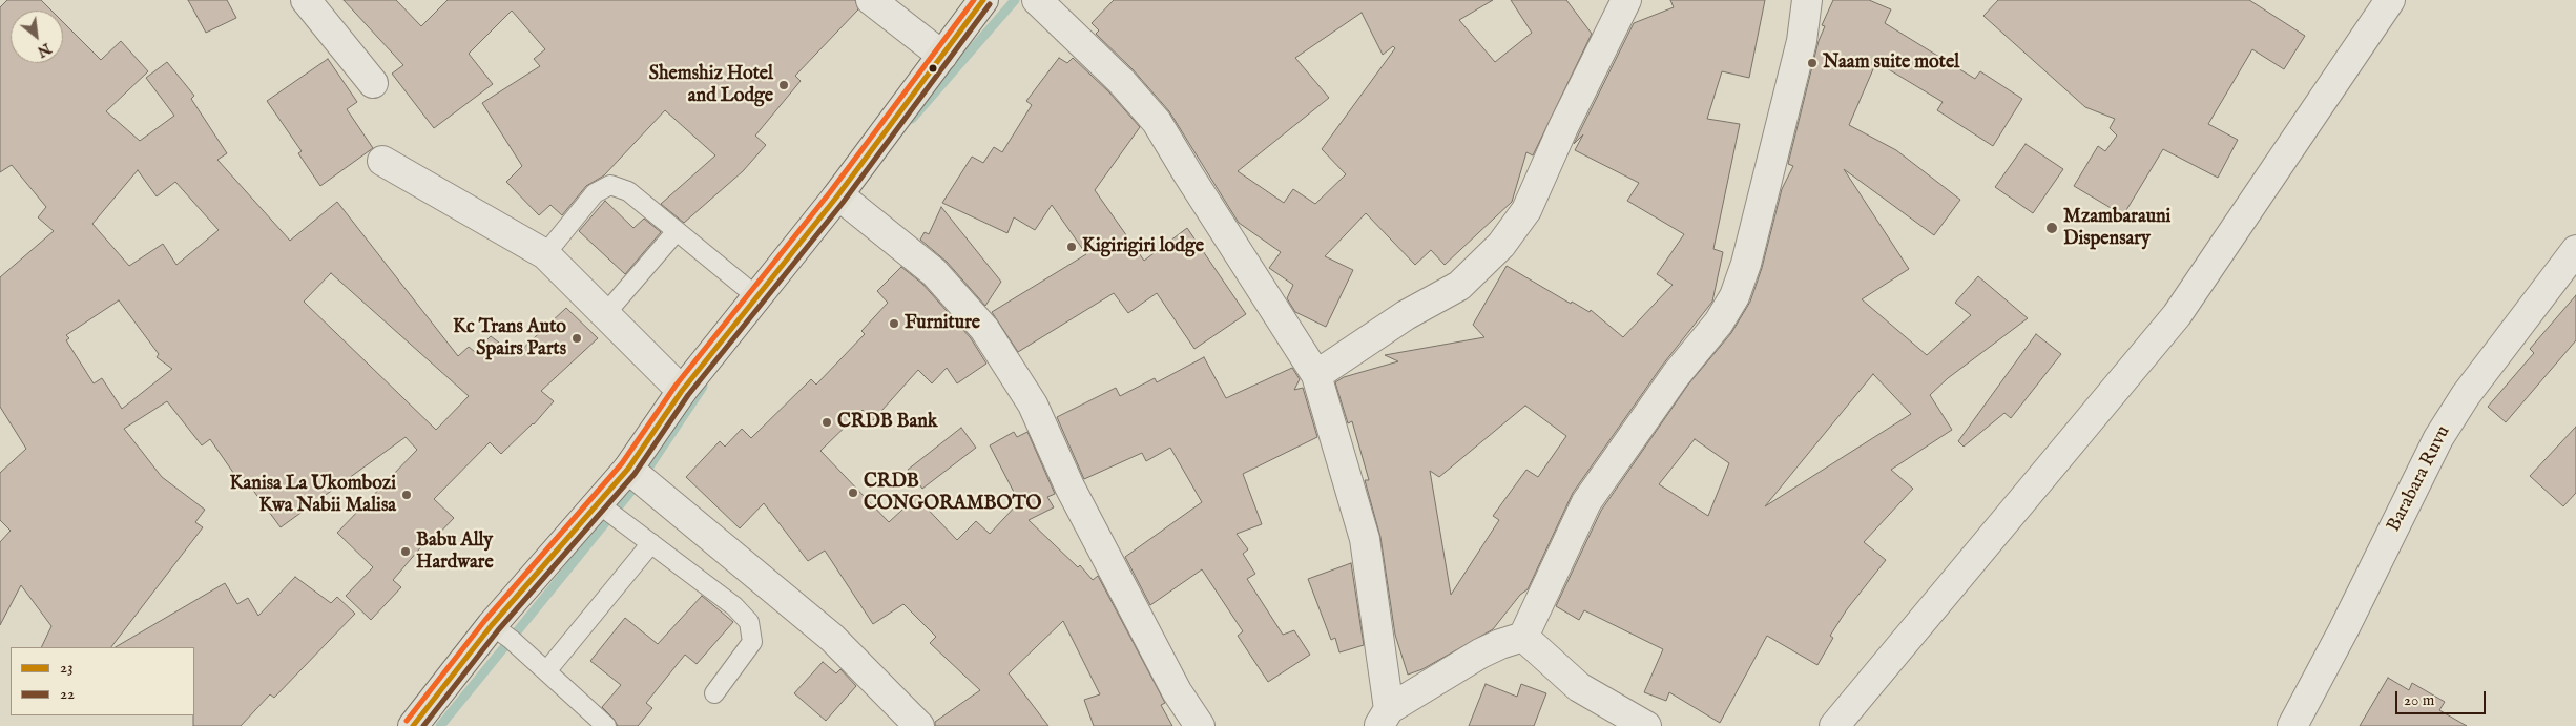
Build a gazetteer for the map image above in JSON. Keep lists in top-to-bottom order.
{
  "streets": {
    "street": ["Barabara Ruvu"]
  },
  "places": [
    "Naam suite motel",
    "Shemshiz Hotel and Lodge",
    "Mzambarauni Dispensary",
    "Kigirigiri lodge",
    "Furniture",
    "Kc Trans Auto Spairs Parts",
    "CRDB Bank",
    "CRDB CONGORAMBOTO",
    "Kanisa La Ukombozi Kwa Nabii Malisa",
    "Babu Ally Hardware"
  ],
  "lines": ["transit line 23", "transit line 22"],
  "legend": ["23", "22"],
  "scale_bar": "20 m",
  "north": "bottom right"
}
